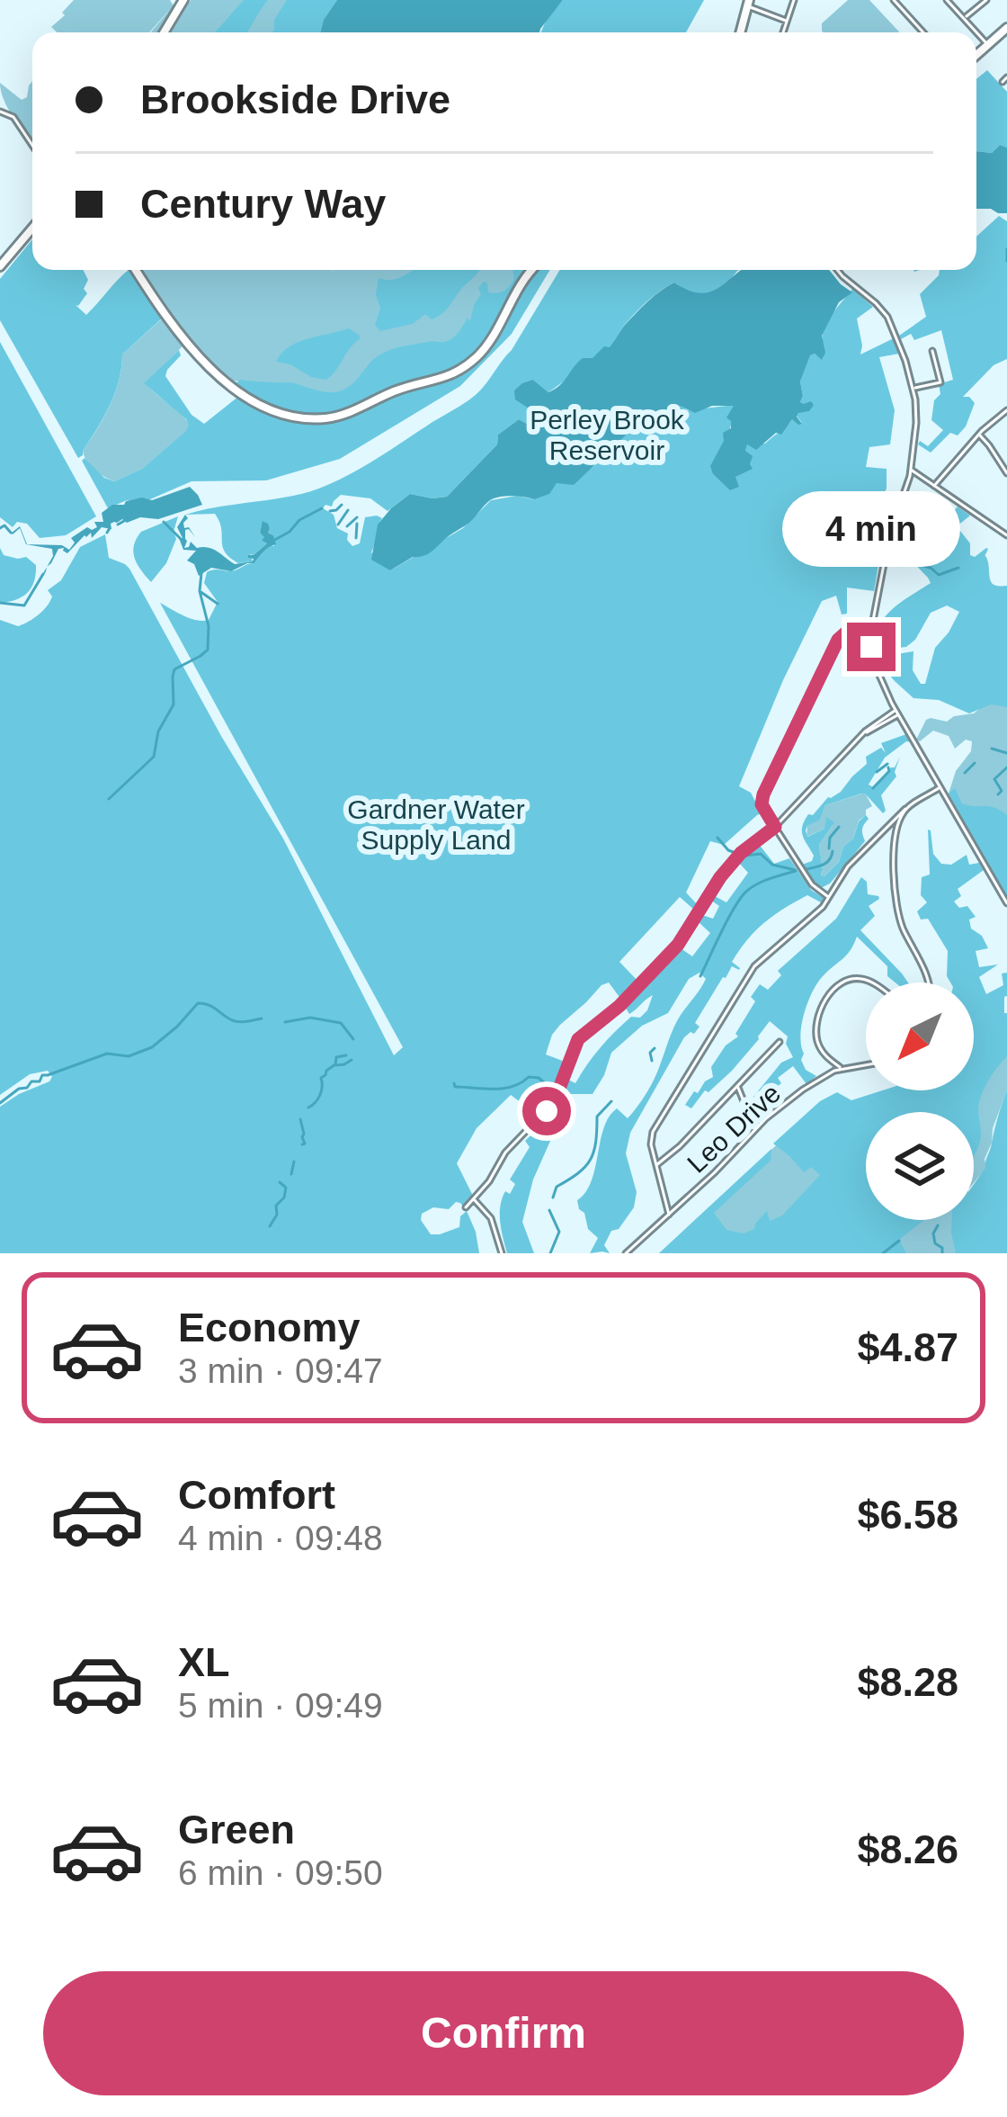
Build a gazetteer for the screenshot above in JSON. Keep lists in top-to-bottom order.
{
  "streets": {
    "street": ["Leo Drive"]
  },
  "parks": ["Perley Brook Reservoir", "Gardner Water Supply Land"],
  "north": "bottom left",
  "page": {
    "banner": ["Brookside Drive", "Century Way"],
    "bubble": "4 min",
    "list": [
      {
        "name": "Economy",
        "note": "3 min · 09:47",
        "value": "$4.87"
      },
      {
        "name": "Comfort",
        "note": "4 min · 09:48",
        "value": "$6.58"
      },
      {
        "name": "XL",
        "note": "5 min · 09:49",
        "value": "$8.28"
      },
      {
        "name": "Green",
        "note": "6 min · 09:50",
        "value": "$8.26"
      }
    ],
    "buttons": "Confirm"
  }
}
